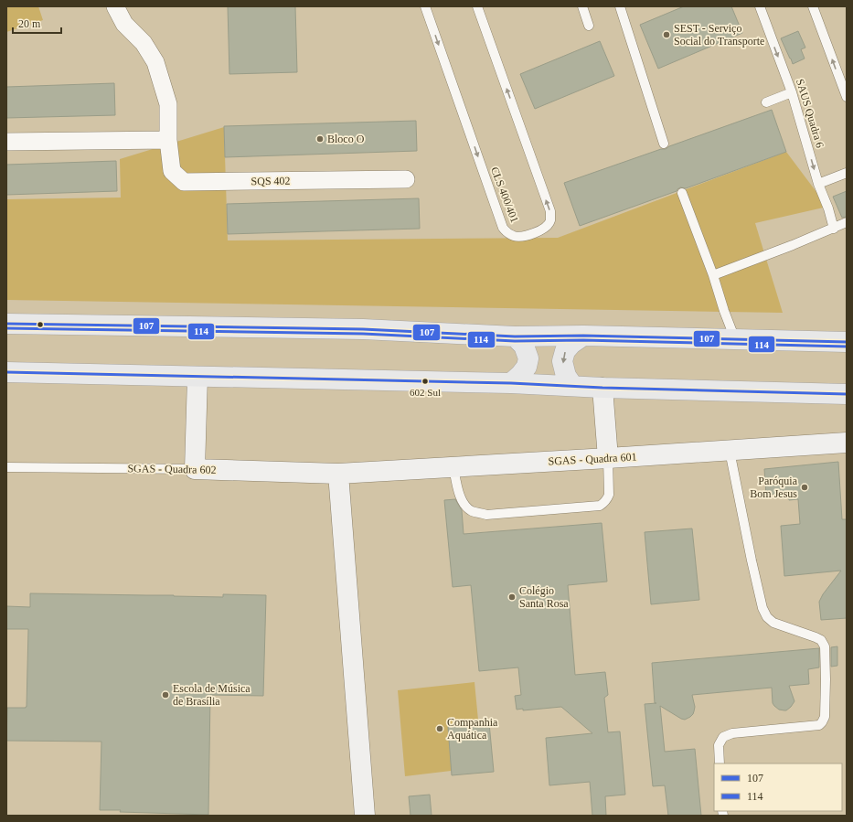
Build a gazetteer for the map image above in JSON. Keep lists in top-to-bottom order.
{
  "streets": {
    "street": ["SQS 402", "SGAS - Quadra 601", "SGAS - Quadra 602"],
    "lane": ["SAUS Quadra 6", "CLS 400/401"]
  },
  "crossings": [
    ["SGAS - Quadra 601", "SGAS - Quadra 602"]
  ],
  "places": [
    "SEST - Serviço Social do Transporte",
    "Bloco O",
    "602 Sul",
    "Paróquia Bom Jesus",
    "Colégio Santa Rosa",
    "Escola de Música de Brasília",
    "Companhia Aquática"
  ],
  "lines": ["transit line 107", "transit line 114"],
  "legend": ["107", "114"],
  "scale_bar": "20 m"
}
